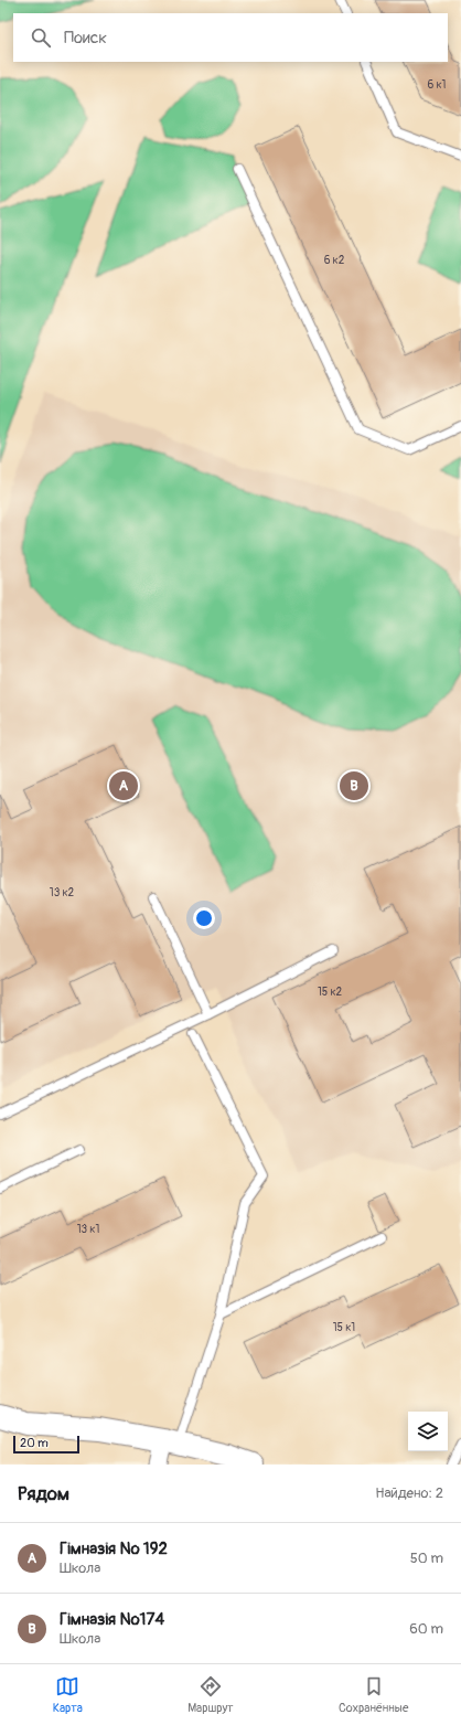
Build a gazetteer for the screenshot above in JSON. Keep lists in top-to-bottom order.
{
  "house_numbers": [
    "6 к1",
    "6 к2",
    "13 к2",
    "15 к2",
    "13 к1",
    "15 к1"
  ],
  "scale_bar": "20 m",
  "page": {
    "search": "Поиск",
    "pins": ["A", "B"],
    "scale": "20 m",
    "heading": ["Рядом", "Найдено: 2"],
    "list": [
      {
        "mark": "A",
        "name": "Гімназія № 192",
        "note": "Школа",
        "value": "50 m"
      },
      {
        "mark": "B",
        "name": "Гімназія №174",
        "note": "Школа",
        "value": "60 m"
      }
    ],
    "nav": ["Карта", "Маршрут", "Сохранённые"]
  }
}
